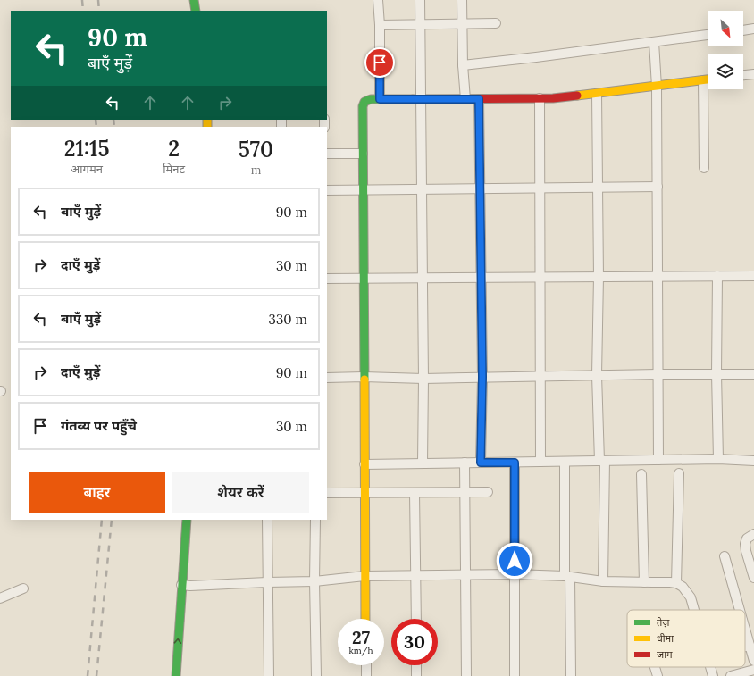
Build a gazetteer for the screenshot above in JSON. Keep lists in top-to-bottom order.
{
  "legend": ["तेज़", "धीमा", "जाम"],
  "north": "bottom right",
  "page": {
    "turn": ["90 m", "बाएँ मुड़ें"],
    "eta": [
      "21:15",
      "आगमन",
      "2",
      "मिनट",
      "570",
      "m"
    ],
    "list": [
      {
        "name": "बाएँ मुड़ें",
        "value": "90 m"
      },
      {
        "name": "दाएँ मुड़ें",
        "value": "30 m"
      },
      {
        "name": "बाएँ मुड़ें",
        "value": "330 m"
      },
      {
        "name": "दाएँ मुड़ें",
        "value": "90 m"
      },
      {
        "name": "गंतव्य पर पहुँचे",
        "value": "30 m"
      }
    ],
    "buttons": ["बाहर", "शेयर करें"],
    "speed": "27 km/h",
    "limit": "30"
  }
}
